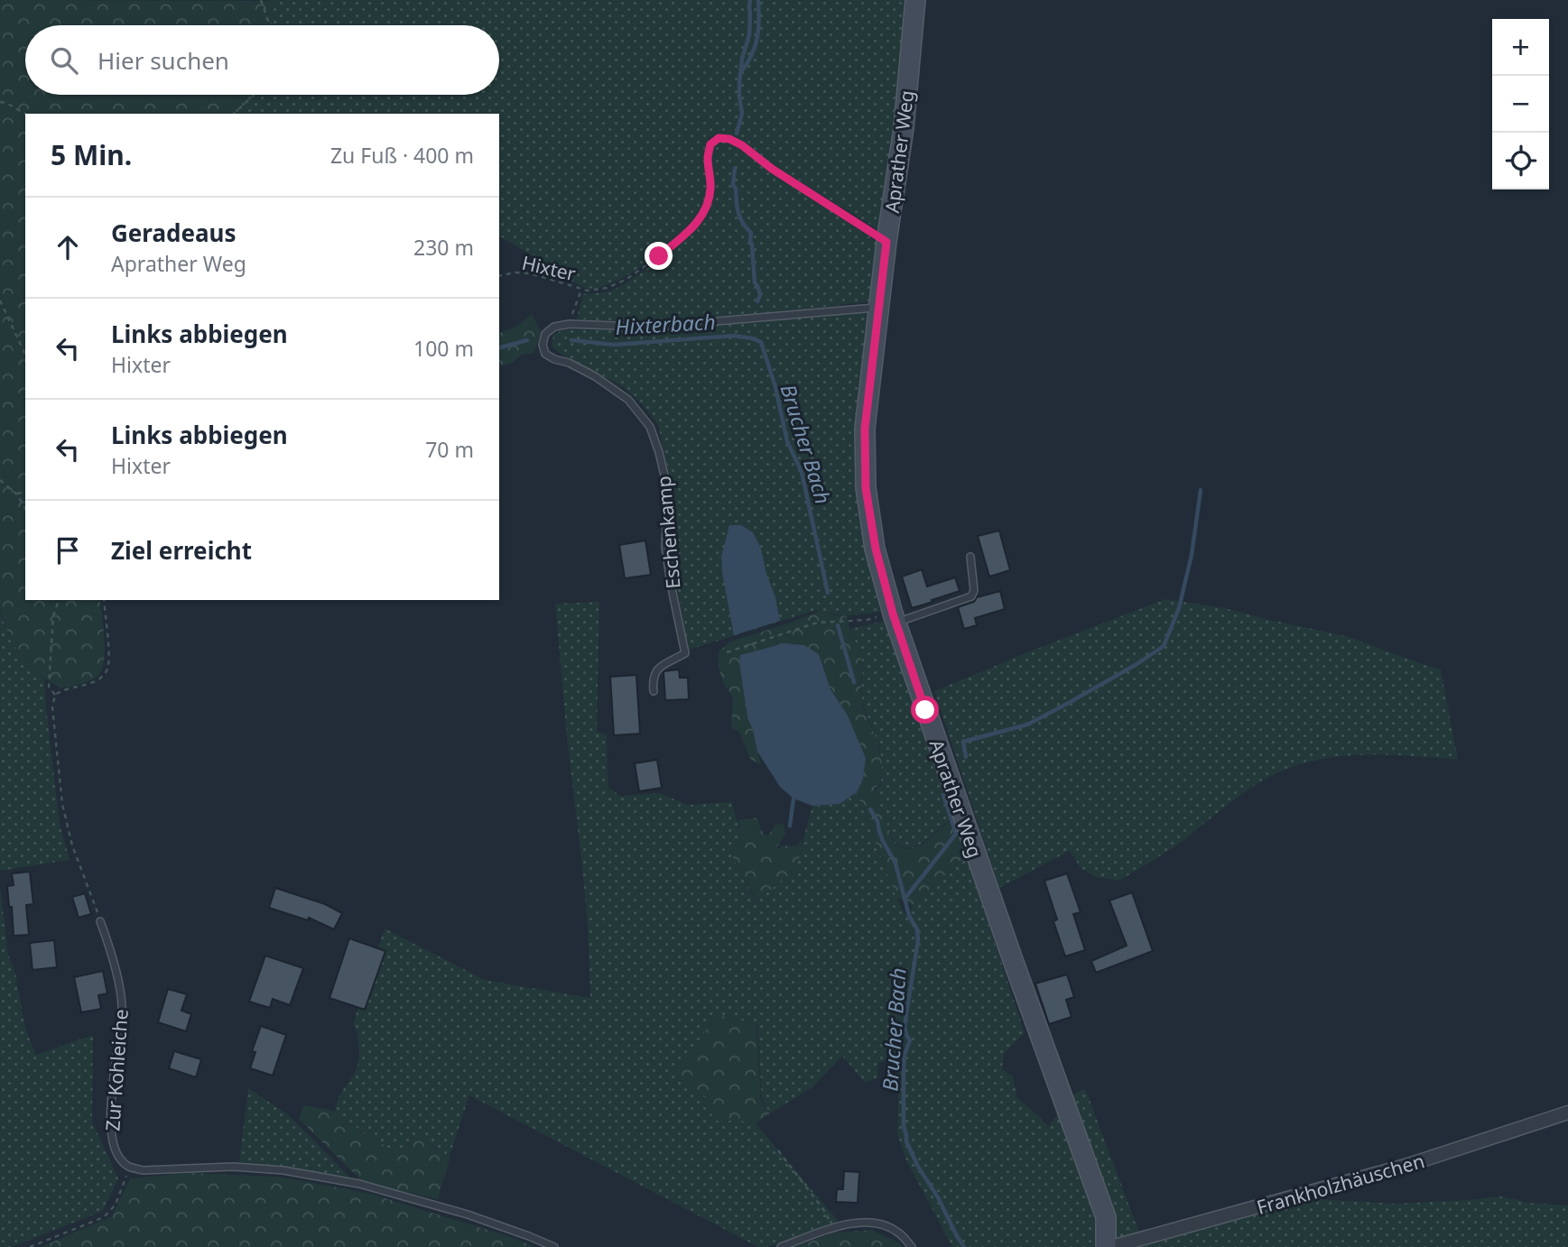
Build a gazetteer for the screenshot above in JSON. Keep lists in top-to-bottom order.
{
  "streets": {
    "street": ["Aprather Weg", "Frankholzhäuschen"],
    "lane": ["Eschenkamp", "Zur Kohleiche"],
    "path": ["Hixter"]
  },
  "crossings": [
    ["Aprather Weg", "Hixter"]
  ],
  "water": ["Hixterbach", "Brucher Bach"],
  "page": {
    "map_buttons": ["+", "−"],
    "search": "Hier suchen",
    "heading": ["5 Min.", "Zu Fuß · 400 m"],
    "list": [
      ["Geradeaus", "Aprather Weg", "230 m"],
      ["Links abbiegen", "Hixter", "100 m"],
      ["Links abbiegen", "Hixter", "70 m"],
      "Ziel erreicht"
    ]
  }
}
